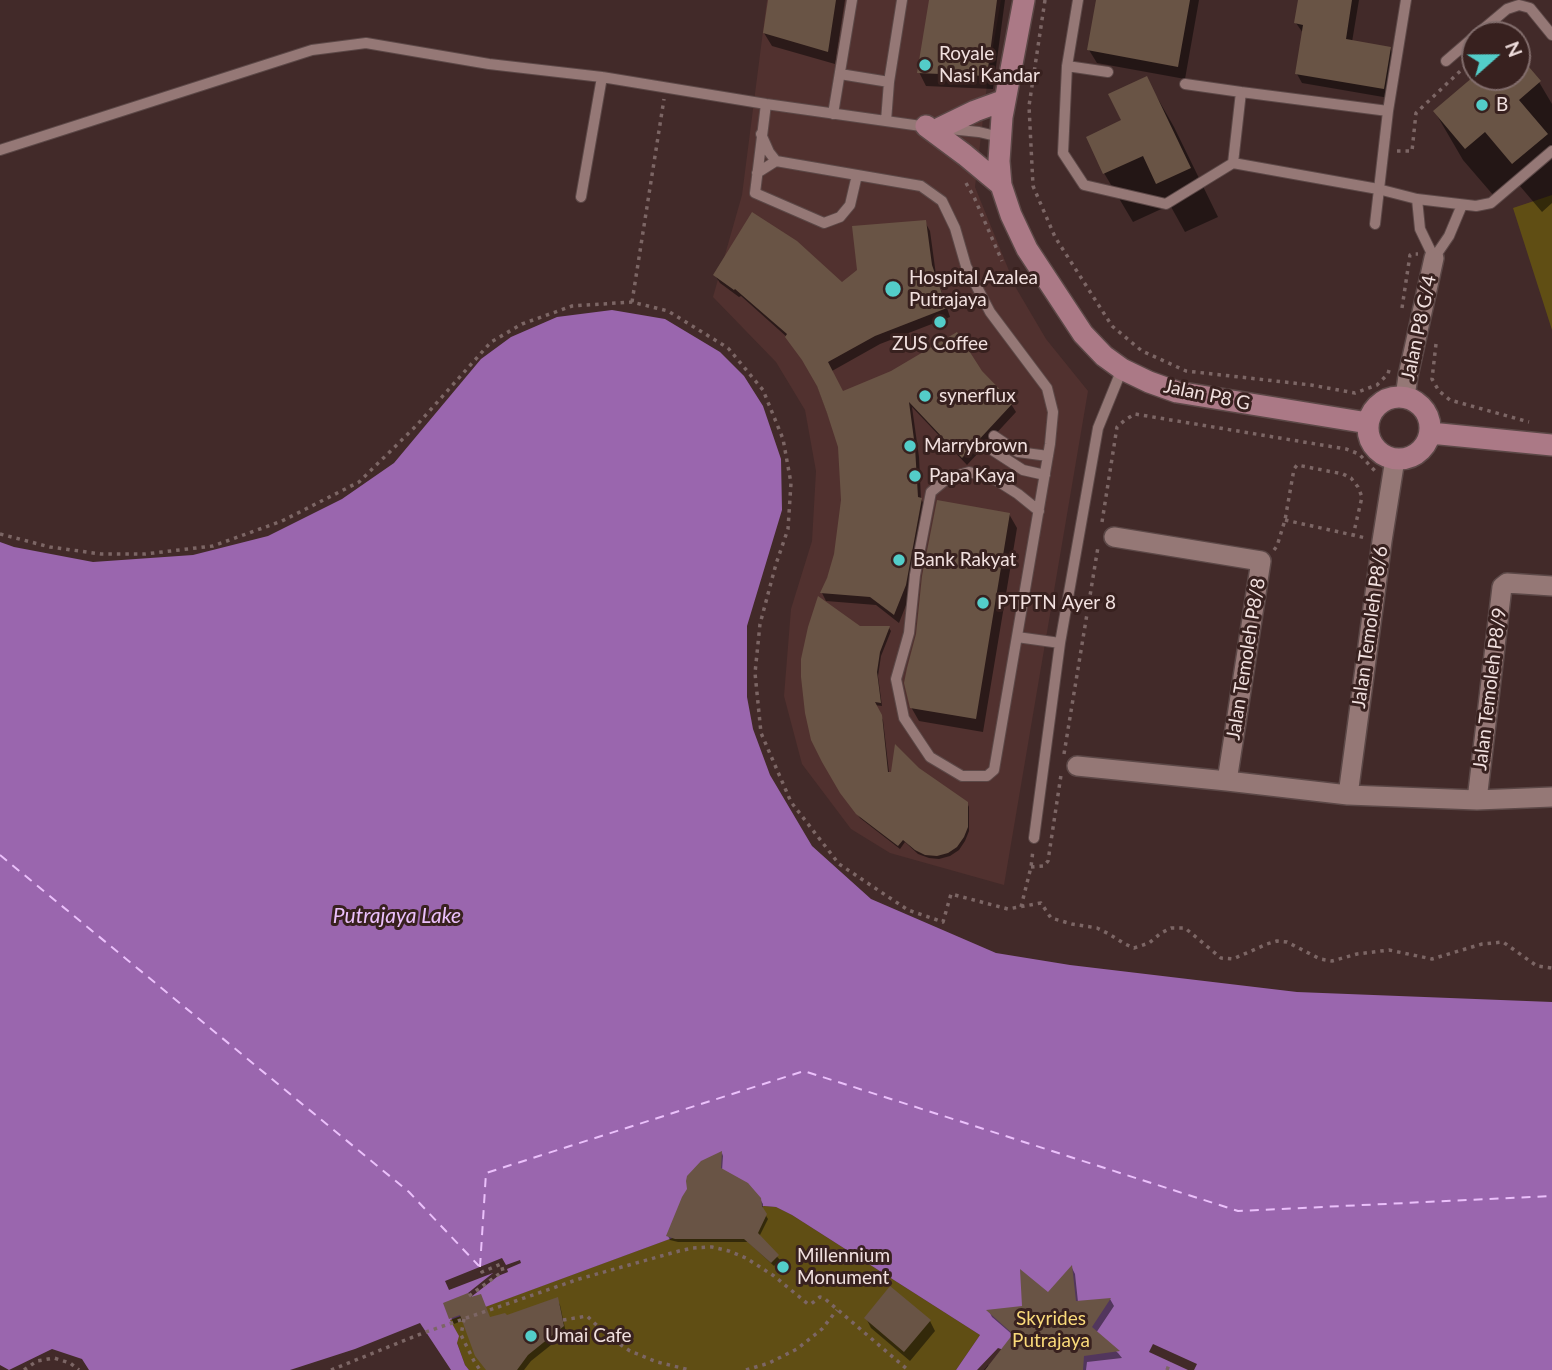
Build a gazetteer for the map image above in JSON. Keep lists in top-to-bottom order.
{
  "streets": {
    "street": [
      "Jalan P8 G/4",
      "Jalan P8 G",
      "Jalan Temoleh P8/6",
      "Jalan Temoleh P8/8",
      "Jalan Temoleh P8/9"
    ]
  },
  "crossings": [
    ["Jalan P8 G/4", "Jalan P8 G"],
    ["Jalan P8 G/4", "Jalan Temoleh P8/6"],
    ["Jalan P8 G", "Jalan Temoleh P8/6"]
  ],
  "water": ["Putrajaya Lake"],
  "parks": ["Skyrides Putrajaya"],
  "places": [
    "Royale Nasi Kandar",
    "B",
    "Hospital Azalea Putrajaya",
    "ZUS Coffee",
    "synerflux",
    "Marrybrown",
    "Papa Kaya",
    "Bank Rakyat",
    "PTPTN Ayer 8",
    "Millennium Monument",
    "Umai Cafe"
  ],
  "north": "right"
}
